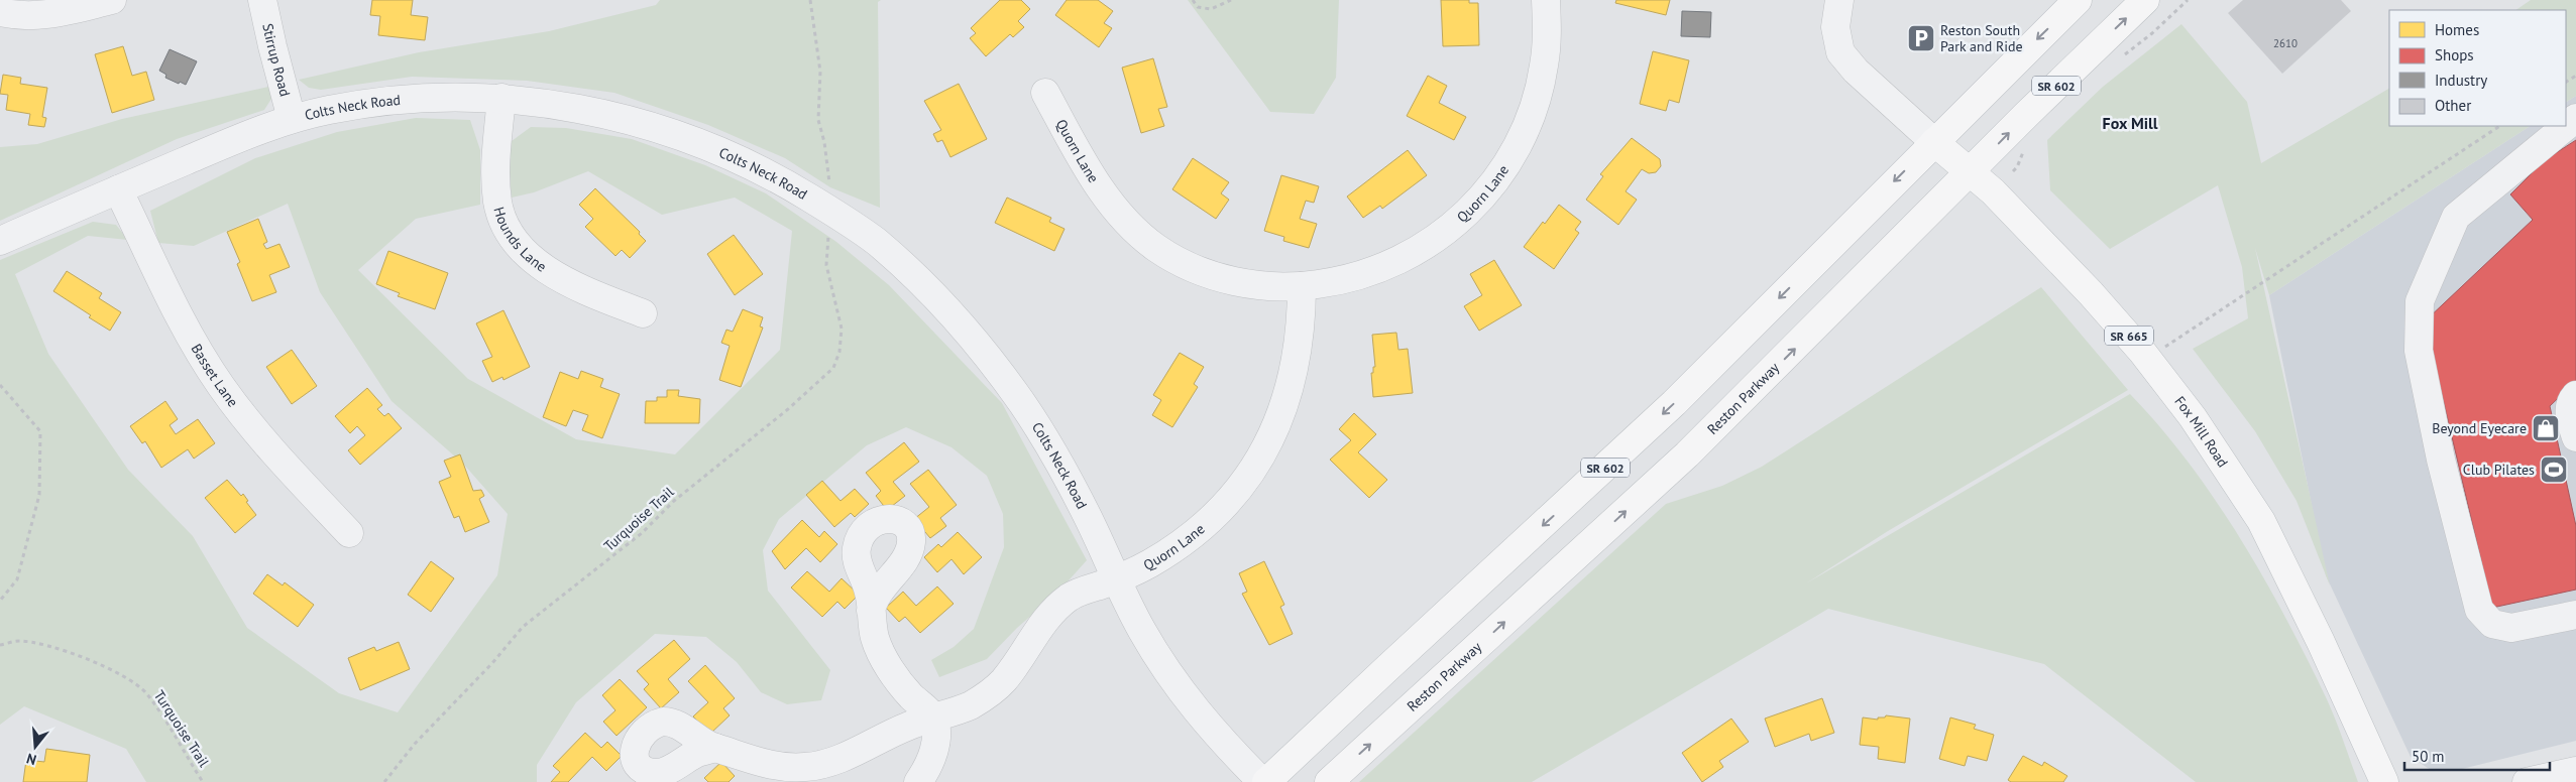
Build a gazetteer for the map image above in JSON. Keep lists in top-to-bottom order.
{
  "streets": {
    "main road": [
      "SR 602",
      "SR 665",
      "Reston Parkway",
      "Fox Mill Road"
    ],
    "street": [
      "Stirrup Road",
      "Colts Neck Road",
      "Quorn Lane",
      "Hounds Lane",
      "Basset Lane"
    ],
    "path": ["Turquoise Trail"]
  },
  "crossings": [
    ["Stirrup Road", "Colts Neck Road"],
    ["SR 602", "Fox Mill Road"],
    ["Colts Neck Road", "Quorn Lane"],
    ["Colts Neck Road", "Hounds Lane"],
    ["Colts Neck Road", "Basset Lane"],
    ["Reston Parkway", "Fox Mill Road"]
  ],
  "districts": ["Fox Mill"],
  "places": {
    "parking": ["Reston South Park and Ride"],
    "shop": ["Beyond Eyecare"],
    "sports": ["Club Pilates"]
  },
  "house_numbers": ["2610"],
  "legend": [
    "Homes",
    "Shops",
    "Industry",
    "Other"
  ],
  "scale_bar": "50 m",
  "north": "bottom"
}
